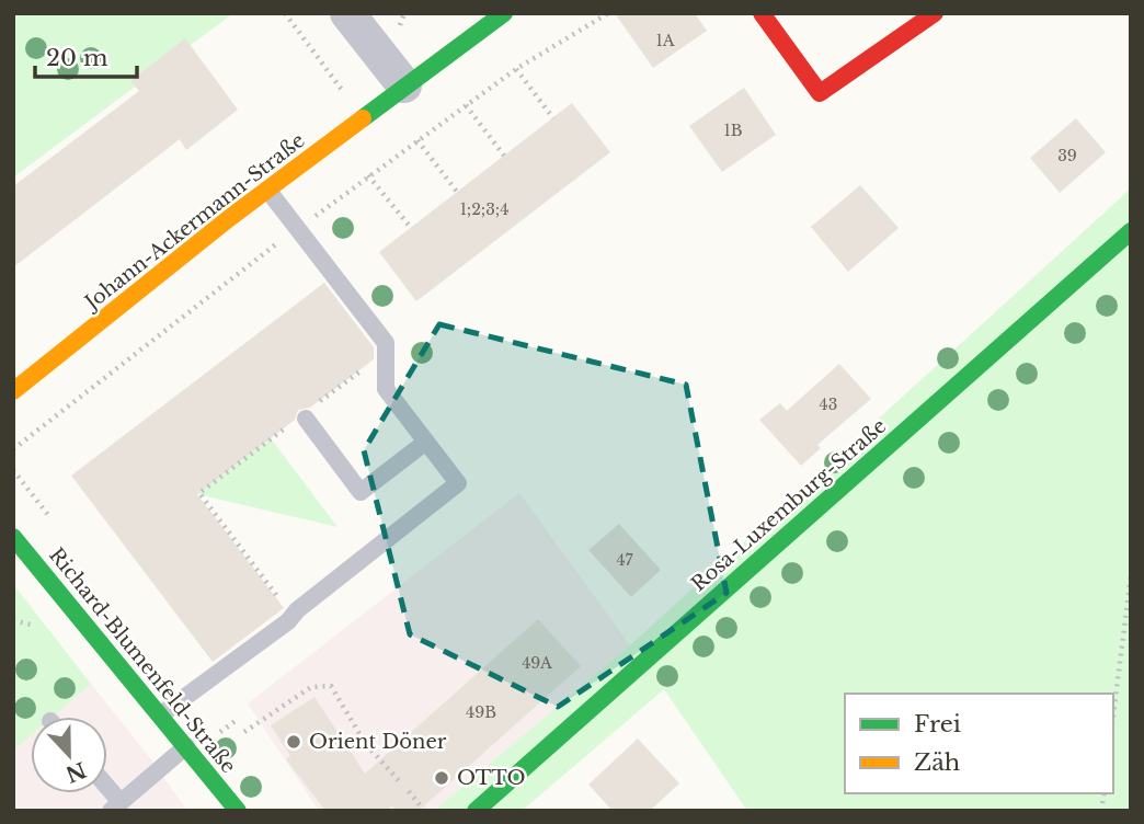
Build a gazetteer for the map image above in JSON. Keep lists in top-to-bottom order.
{
  "streets": {
    "street": ["Johann-Ackermann-Straße", "Rosa-Luxemburg-Straße", "Richard-Blumenfeld-Straße"]
  },
  "places": ["Orient Döner", "OTTO"],
  "house_numbers": [
    "1A",
    "1B",
    "39",
    "1;2;3;4",
    "43",
    "47",
    "49A",
    "49B"
  ],
  "legend": ["Frei", "Zäh"],
  "scale_bar": "20 m",
  "north": "bottom"
}
